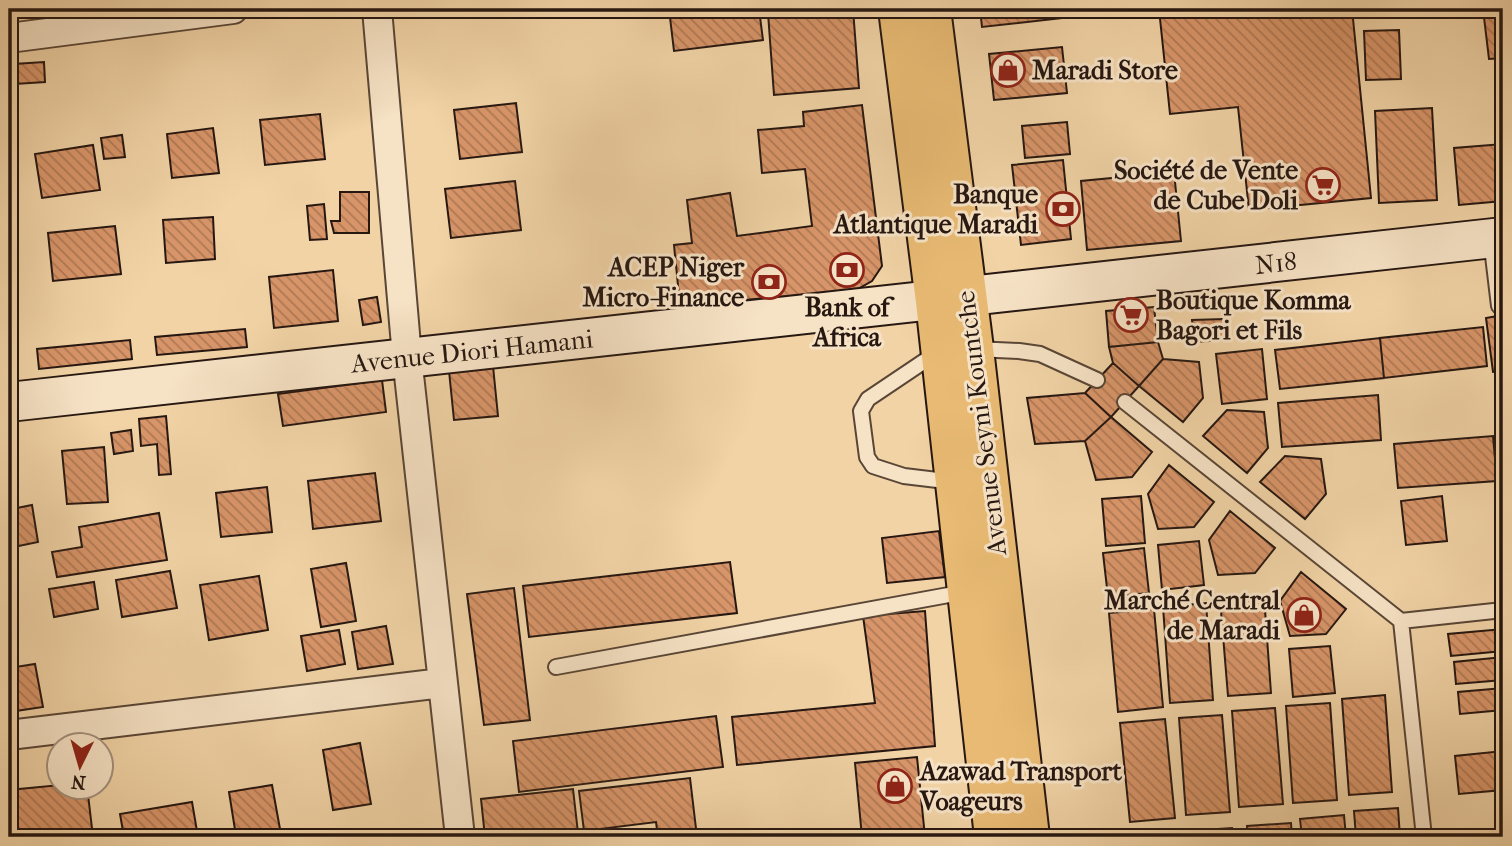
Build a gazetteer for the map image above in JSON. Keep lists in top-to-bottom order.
{
  "streets": {
    "highway": ["Avenue Seyni Kountche"],
    "main road": ["N18", "Avenue Diori Hamani"]
  },
  "crossings": [
    ["N18", "Avenue Diori Hamani"],
    ["N18", "Avenue Seyni Kountche"],
    ["Avenue Diori Hamani", "Avenue Seyni Kountche"]
  ],
  "places": {
    "shop": ["Maradi Store", "Marché Central de Maradi", "Azawad Transport Voageurs"],
    "supermarket": ["Société de Vente de Cube Doli", "Boutique Komma Bagori et Fils"],
    "bank": ["Banque Atlantique Maradi", "Bank of Africa", "ACEP Niger Micro-Finance"]
  },
  "north": "bottom"
}
